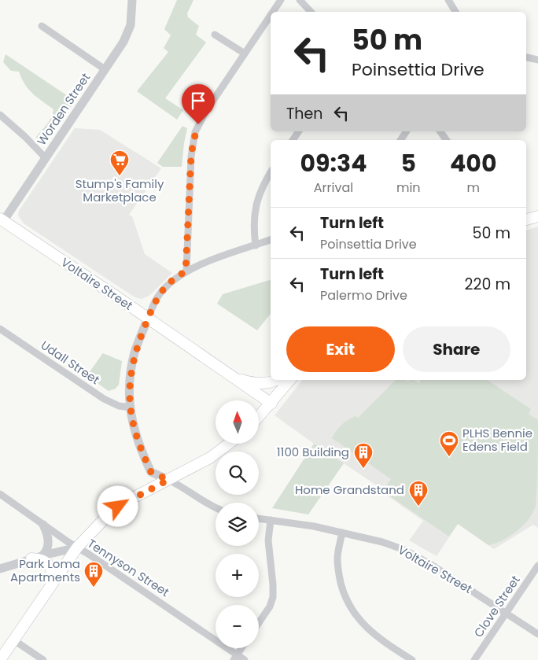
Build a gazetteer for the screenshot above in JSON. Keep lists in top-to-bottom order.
{
  "streets": {
    "main road": ["Voltaire Street"],
    "street": [
      "Worden Street",
      "Udall Street",
      "Tennyson Street",
      "Clove Street"
    ]
  },
  "crossings": [
    ["Worden Street", "Voltaire Street"],
    ["Voltaire Street", "Clove Street"]
  ],
  "places": {
    "supermarket": ["Stump's Family Marketplace"],
    "sports": ["PLHS Bennie Edens Field"],
    "building": ["1100 Building", "Home Grandstand", "Park Loma Apartments"]
  },
  "north": "top",
  "page": {
    "turn": ["50 m", "Poinsettia Drive"],
    "then": "Then",
    "eta": [
      "09:34",
      "Arrival",
      "5",
      "min",
      "400",
      "m"
    ],
    "list": [
      {
        "name": "Turn left",
        "note": "Poinsettia Drive",
        "value": "50 m"
      },
      {
        "name": "Turn left",
        "note": "Palermo Drive",
        "value": "220 m"
      }
    ],
    "buttons": ["Exit", "Share"],
    "map_buttons": ["+", "−"]
  }
}
